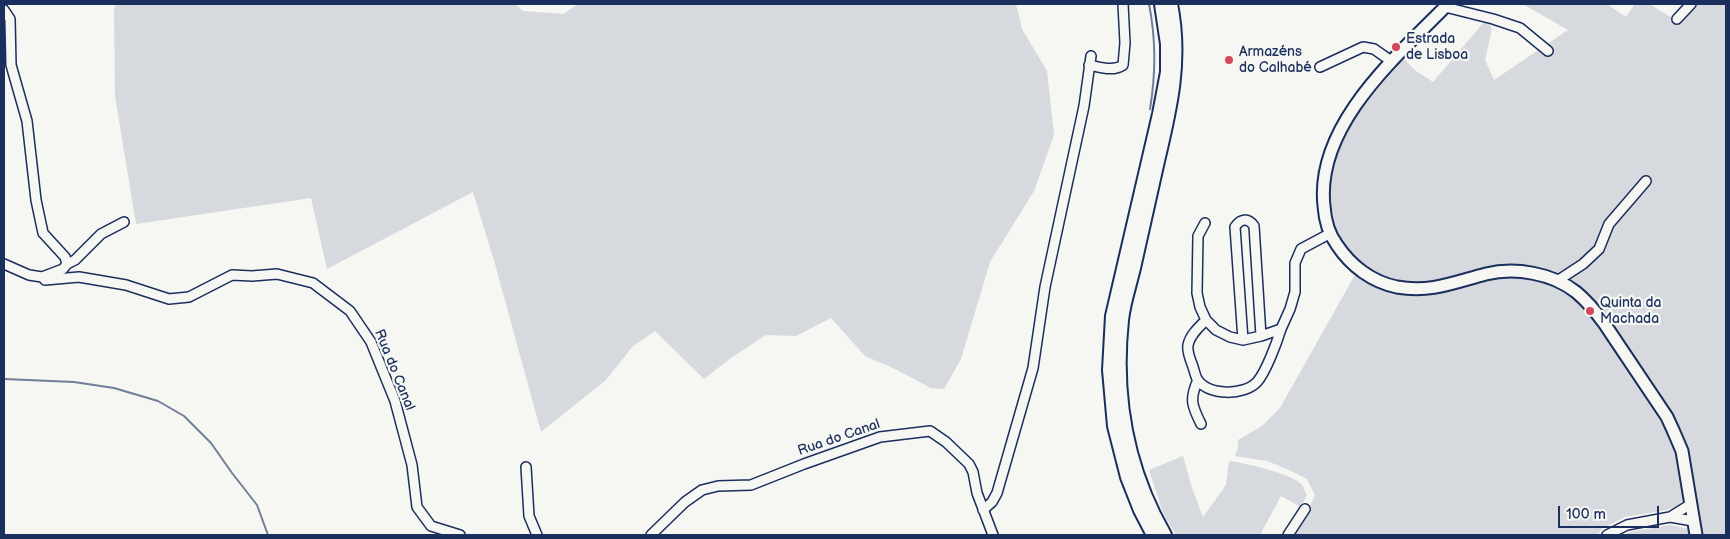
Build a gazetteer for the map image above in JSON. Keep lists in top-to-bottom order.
{
  "streets": {
    "street": ["Rua do Canal"]
  },
  "places": ["Estrada de Lisboa", "Armazéns do Calhabé", "Quinta da Machada"],
  "scale_bar": "100 m"
}
